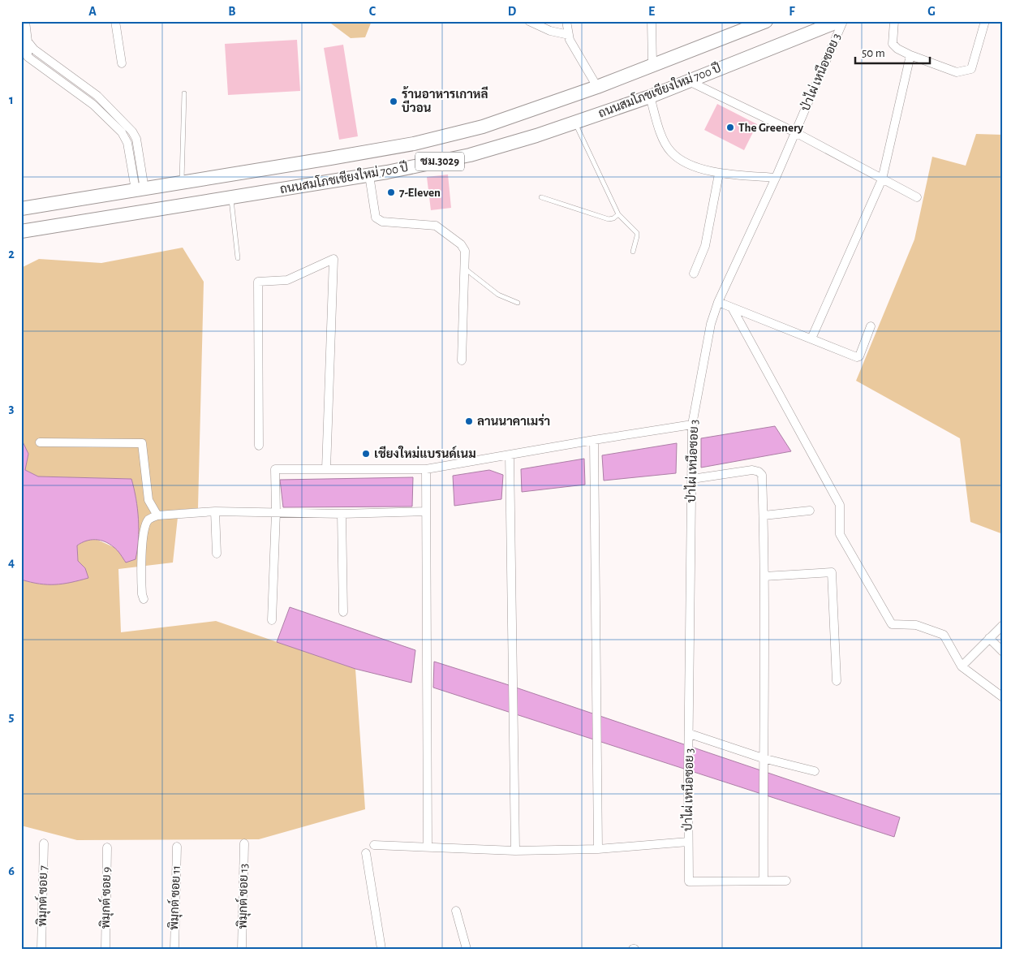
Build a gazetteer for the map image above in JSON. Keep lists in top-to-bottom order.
{
  "streets": {
    "main road": ["ถนนสมโภชเชียงใหม่ 700 ปี", "ชม.3029"],
    "street": [
      "ป่าไผ่ เหนือซอย 3",
      "พิมุกต์ ซอย 7",
      "พิมุกต์ ซอย 13",
      "พิมุกต์ ซอย 9",
      "พิมุกต์ ซอย 11"
    ]
  },
  "places": [
    "ร้านอาหารเกาหลี บีวอน",
    "The Greenery",
    "7-Eleven",
    "ลานนาคาเมร่า",
    "เชียงใหม่แบรนด์เนม"
  ],
  "scale_bar": "50 m",
  "grid": {
    "columns": [
      "A",
      "B",
      "C",
      "D",
      "E",
      "F",
      "G"
    ],
    "rows": [
      "1",
      "2",
      "3",
      "4",
      "5",
      "6"
    ]
  }
}
